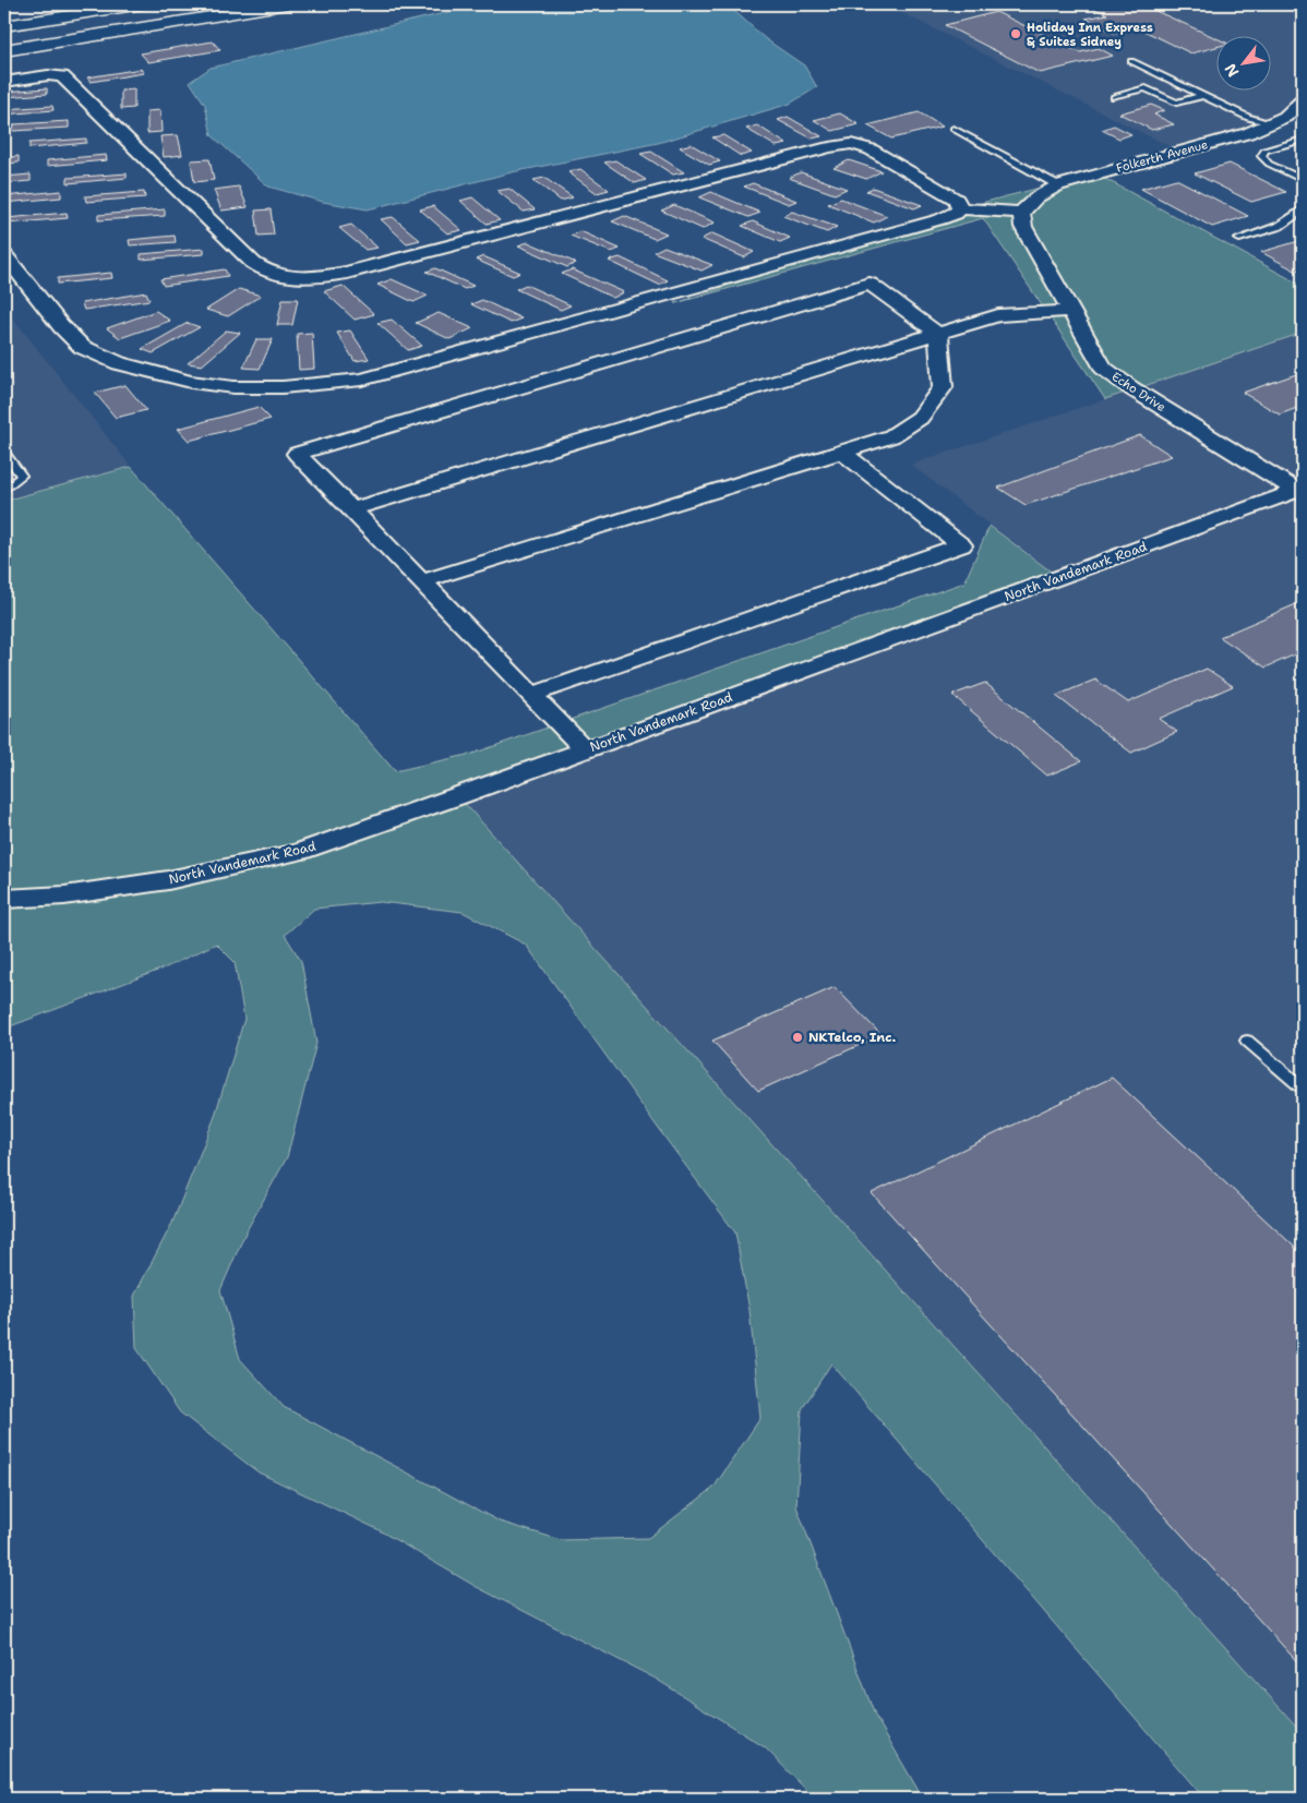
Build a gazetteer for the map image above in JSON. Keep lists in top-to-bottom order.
{
  "streets": {
    "street": ["Folkerth Avenue", "Echo Drive", "North Vandemark Road"]
  },
  "crossings": [
    ["Folkerth Avenue", "Echo Drive"],
    ["Echo Drive", "North Vandemark Road"]
  ],
  "places": ["Holiday Inn Express & Suites Sidney", "NKTelco, Inc."],
  "north": "bottom left"
}
